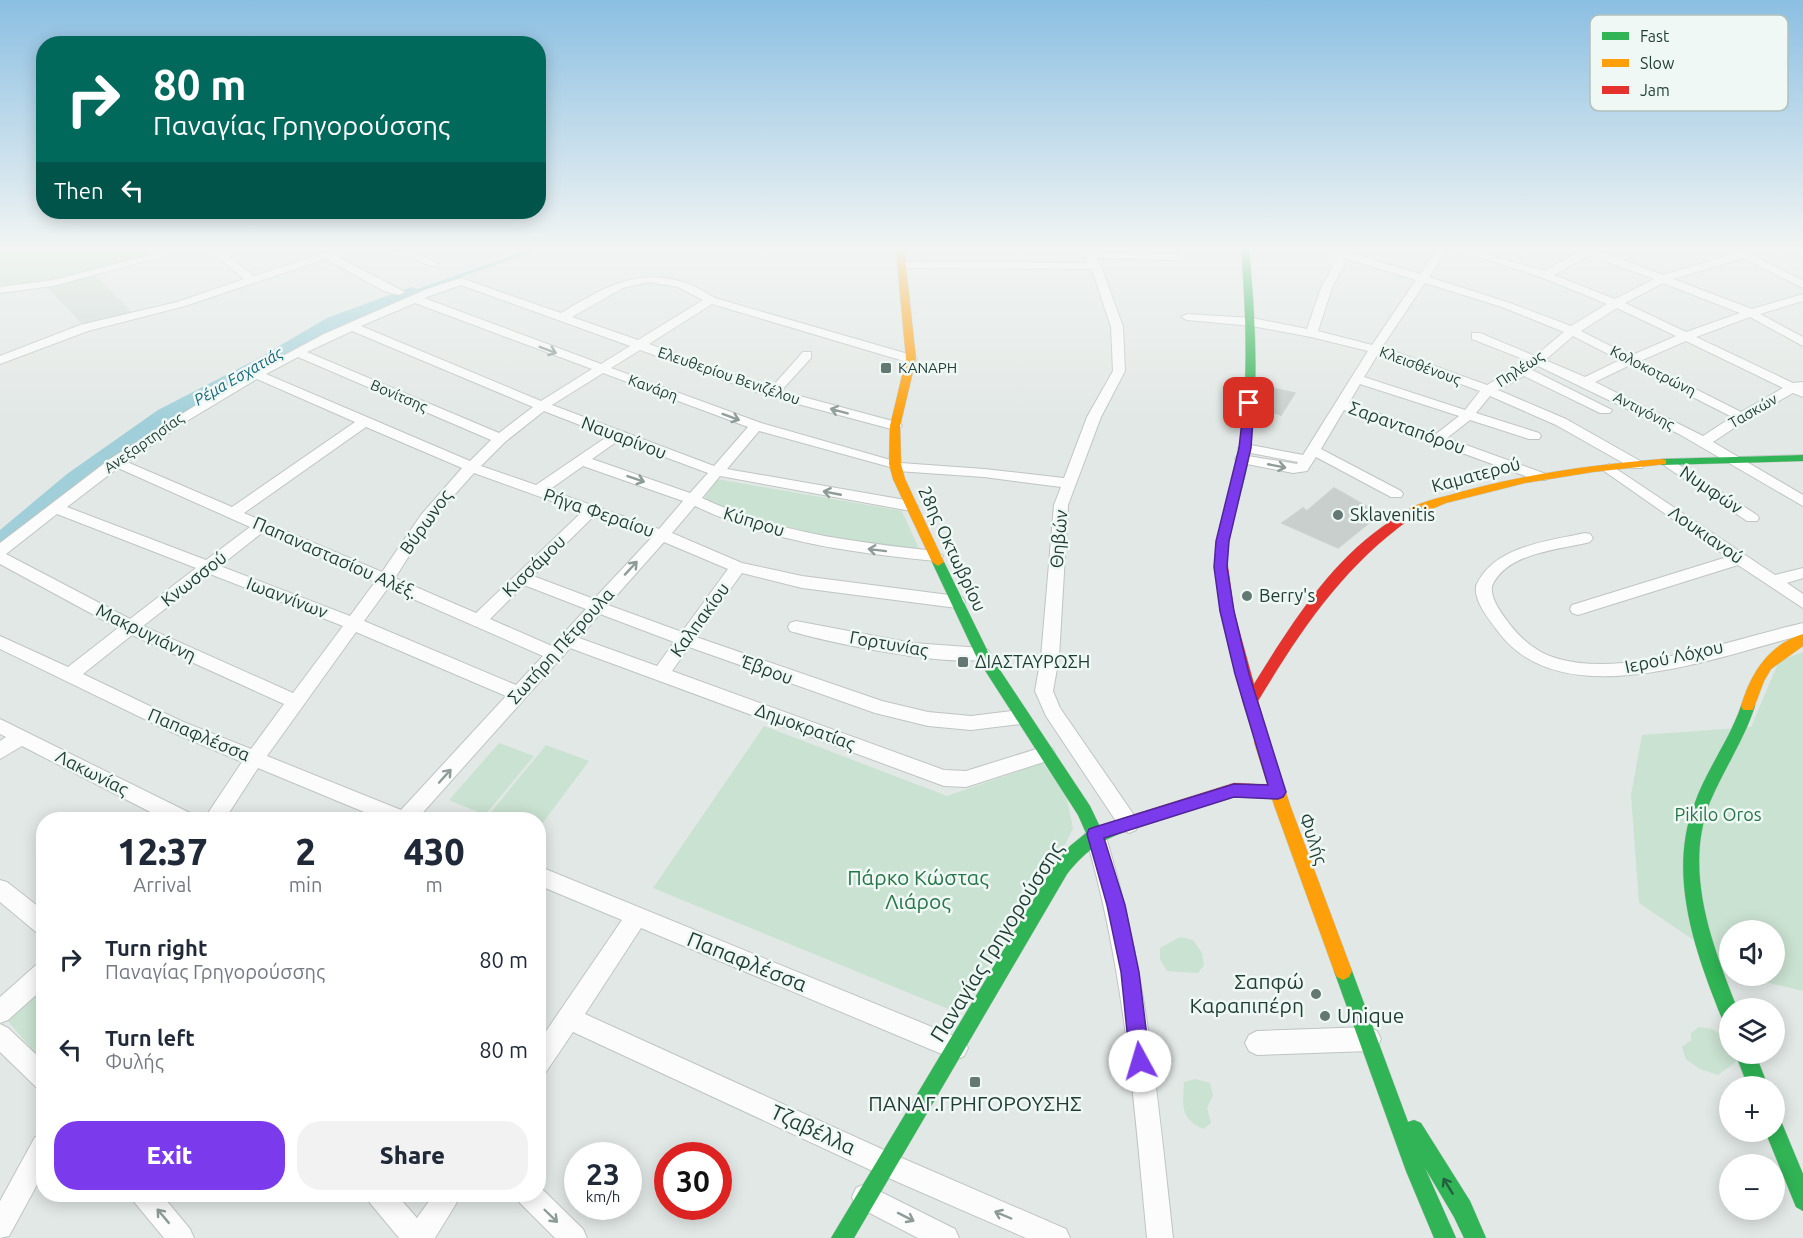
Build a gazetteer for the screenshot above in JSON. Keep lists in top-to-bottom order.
{
  "streets": {
    "street": [
      "Κλεισθένους",
      "Πηλέως",
      "Κολοκοτρώνη",
      "Ελευθερίου Βενιζέλου",
      "Κανάρη",
      "Βονίτσης",
      "Αντιγόνης",
      "Τασκών",
      "Σαρανταπόρου",
      "Ναυαρίνου",
      "Ανεξαρτησίας",
      "Καματερού",
      "Νυμφών",
      "Ρήγα Φεραίου",
      "Βύρωνος",
      "Κύπρου",
      "Λουκιανού",
      "Θηβών",
      "28ης Οκτωβρίου",
      "Παπαναστασίου Αλέξ.",
      "Κισσάμου",
      "Κνωσσού",
      "Ιωαννίνων",
      "Καλπακίου",
      "Μακρυγιάννη",
      "Γορτυνίας",
      "Σωτήρη Πέτρουλα",
      "Ιερού Λόχου",
      "Έβρου",
      "Δημοκρατίας",
      "Παπαφλέσσα",
      "Λακωνίας",
      "Φυλής",
      "Παναγίας Γρηγορούσσης",
      "Τζαβέλλα"
    ]
  },
  "crossings": [
    ["Κλεισθένους", "Πηλέως"],
    ["Κλεισθένους", "Καματερού"],
    ["Κλεισθένους", "Φυλής"],
    ["Πηλέως", "Κολοκοτρώνη"],
    ["Πηλέως", "Αντιγόνης"],
    ["Πηλέως", "Σαρανταπόρου"],
    ["Κολοκοτρώνη", "Τασκών"],
    ["Ελευθερίου Βενιζέλου", "Βύρωνος"],
    ["Ελευθερίου Βενιζέλου", "28ης Οκτωβρίου"],
    ["Κανάρη", "Βύρωνος"],
    ["Κανάρη", "Θηβών"],
    ["Κανάρη", "28ης Οκτωβρίου"],
    ["Κανάρη", "Σωτήρη Πέτρουλα"],
    ["Βονίτσης", "Ανεξαρτησίας"],
    ["Βονίτσης", "Βύρωνος"],
    ["Αντιγόνης", "Τασκών"],
    ["Αντιγόνης", "Καματερού"],
    ["Σαρανταπόρου", "Καματερού"],
    ["Ναυαρίνου", "Ανεξαρτησίας"],
    ["Ναυαρίνου", "Βύρωνος"],
    ["Ναυαρίνου", "28ης Οκτωβρίου"],
    ["Ναυαρίνου", "Σωτήρη Πέτρουλα"],
    ["Ανεξαρτησίας", "Ρήγα Φεραίου"],
    ["Ανεξαρτησίας", "Παπαναστασίου Αλέξ."],
    ["Ανεξαρτησίας", "Ιωαννίνων"],
    ["Καματερού", "Νυμφών"],
    ["Καματερού", "Λουκιανού"],
    ["Καματερού", "Φυλής"],
    ["Ρήγα Φεραίου", "Βύρωνος"],
    ["Ρήγα Φεραίου", "28ης Οκτωβρίου"],
    ["Ρήγα Φεραίου", "Κισσάμου"],
    ["Ρήγα Φεραίου", "Καλπακίου"],
    ["Ρήγα Φεραίου", "Σωτήρη Πέτρουλα"],
    ["Βύρωνος", "Παπαναστασίου Αλέξ."],
    ["Βύρωνος", "Ιωαννίνων"],
    ["Βύρωνος", "Μακρυγιάννη"],
    ["Βύρωνος", "Παπαφλέσσα"],
    ["Κύπρου", "28ης Οκτωβρίου"],
    ["Κύπρου", "Σωτήρη Πέτρουλα"],
    ["Θηβών", "Παναγίας Γρηγορούσσης"],
    ["28ης Οκτωβρίου", "Γορτυνίας"],
    ["28ης Οκτωβρίου", "Έβρου"],
    ["28ης Οκτωβρίου", "Δημοκρατίας"],
    ["28ης Οκτωβρίου", "Παναγίας Γρηγορούσσης"],
    ["Παπαναστασίου Αλέξ.", "Κισσάμου"],
    ["Παπαναστασίου Αλέξ.", "Κνωσσού"],
    ["Παπαναστασίου Αλέξ.", "Σωτήρη Πέτρουλα"],
    ["Κισσάμου", "Έβρου"],
    ["Κνωσσού", "Ιωαννίνων"],
    ["Κνωσσού", "Μακρυγιάννη"],
    ["Κνωσσού", "Παπαφλέσσα"],
    ["Ιωαννίνων", "Σωτήρη Πέτρουλα"],
    ["Καλπακίου", "Έβρου"],
    ["Καλπακίου", "Δημοκρατίας"],
    ["Σωτήρη Πέτρουλα", "Έβρου"],
    ["Σωτήρη Πέτρουλα", "Δημοκρατίας"],
    ["Παπαφλέσσα", "Παναγίας Γρηγορούσσης"],
    ["Φυλής", "Παναγίας Γρηγορούσσης"],
    ["Παναγίας Γρηγορούσσης", "Τζαβέλλα"]
  ],
  "one_way": ["Κανάρη", "Σωτήρη Πέτρουλα"],
  "water": ["Ρέμα Εσχατιάς"],
  "parks": ["Pikilo Oros", "Πάρκο Κώστας Λιάρος"],
  "places": {
    "transit": ["ΚΑΝΑΡΗ", "ΔΙΑΣΤΑΥΡΩΣΗ", "ΠΑΝΑΓ.ΓΡΗΓΟΡΟΥΣΗΣ"],
    "other": [
      "Sklavenitis",
      "Berry's",
      "Σαπφώ Καραπιπέρη",
      "Unique"
    ]
  },
  "legend": ["Fast", "Slow", "Jam"],
  "page": {
    "turn": ["80 m", "Παναγίας Γρηγορούσσης"],
    "then": "Then",
    "eta": [
      "12:37",
      "Arrival",
      "2",
      "min",
      "430",
      "m"
    ],
    "list": [
      {
        "name": "Turn right",
        "note": "Παναγίας Γρηγορούσσης",
        "value": "80 m"
      },
      {
        "name": "Turn left",
        "note": "Φυλής",
        "value": "80 m"
      }
    ],
    "map_buttons": ["+", "−"],
    "buttons": ["Exit", "Share"],
    "speed": "23 km/h",
    "limit": "30"
  }
}
